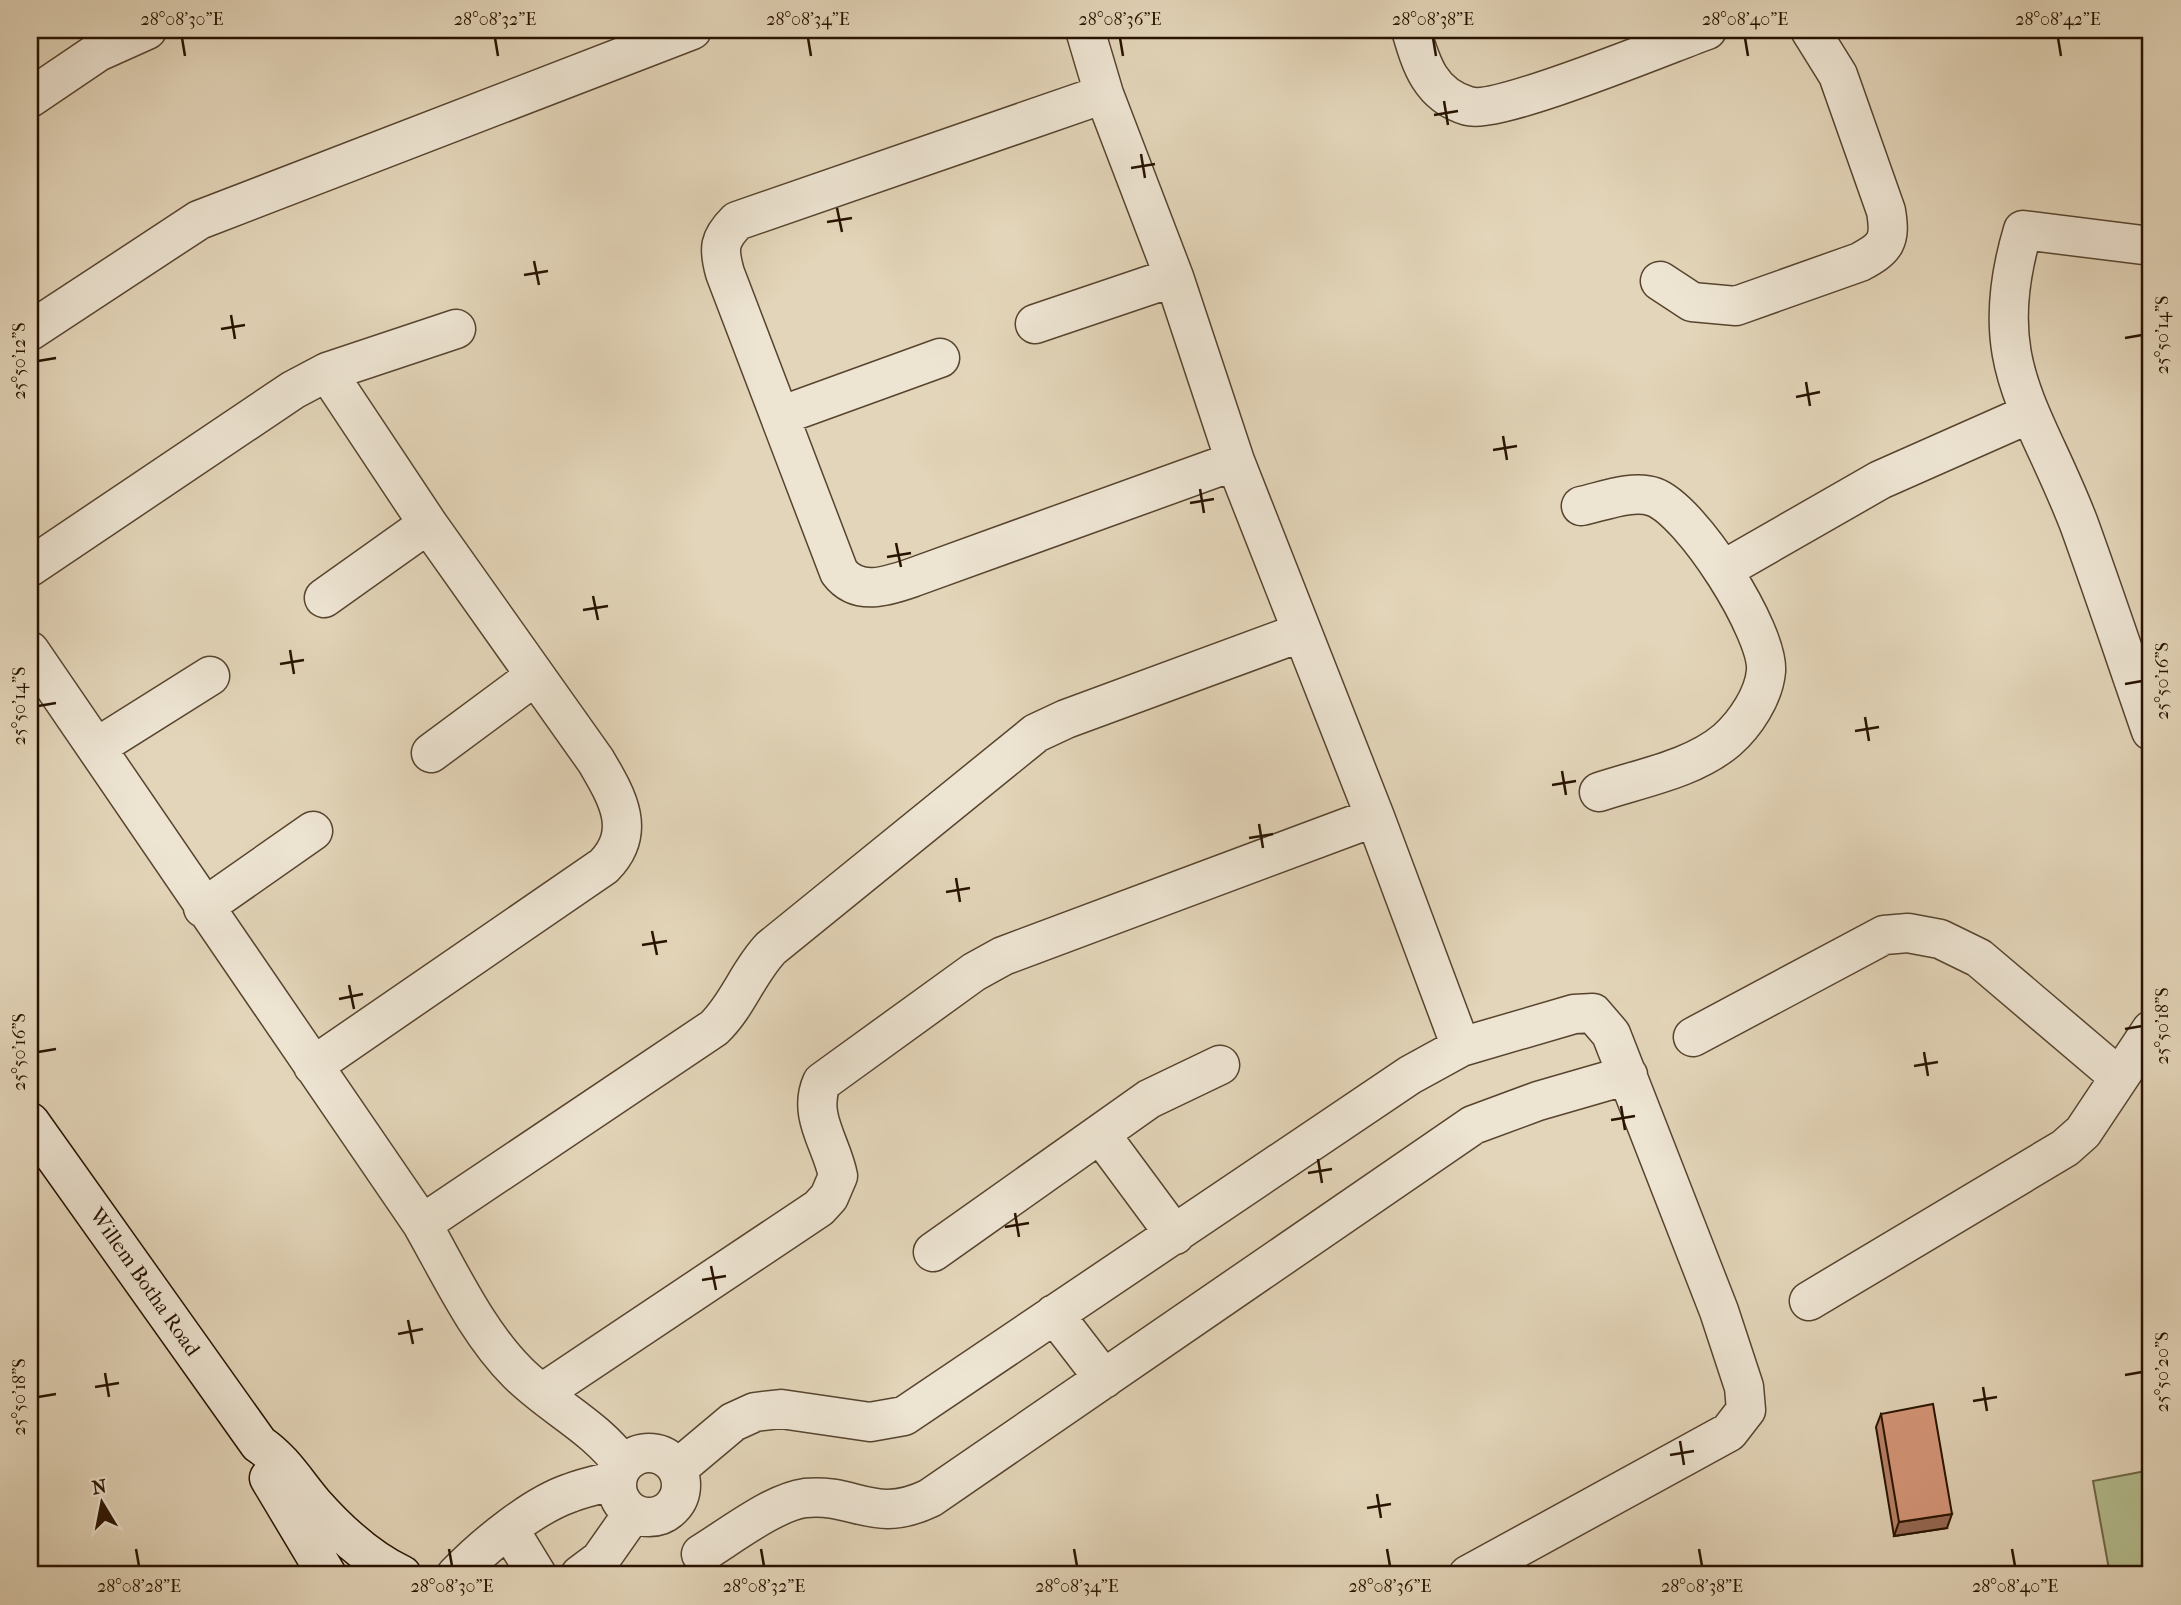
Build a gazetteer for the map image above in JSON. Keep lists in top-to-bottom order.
{
  "streets": {
    "street": ["Willem Botha Road"]
  },
  "north": "top",
  "coordinates": [
    "28°08'30\"E",
    "28°08'32\"E",
    "28°08'34\"E",
    "28°08'36\"E",
    "28°08'38\"E",
    "28°08'40\"E",
    "28°08'42\"E",
    "25°50'14\"S",
    "25°50'12\"S",
    "25°50'16\"S",
    "25°50'18\"S",
    "25°50'20\"S",
    "28°08'28\"E"
  ]
}
